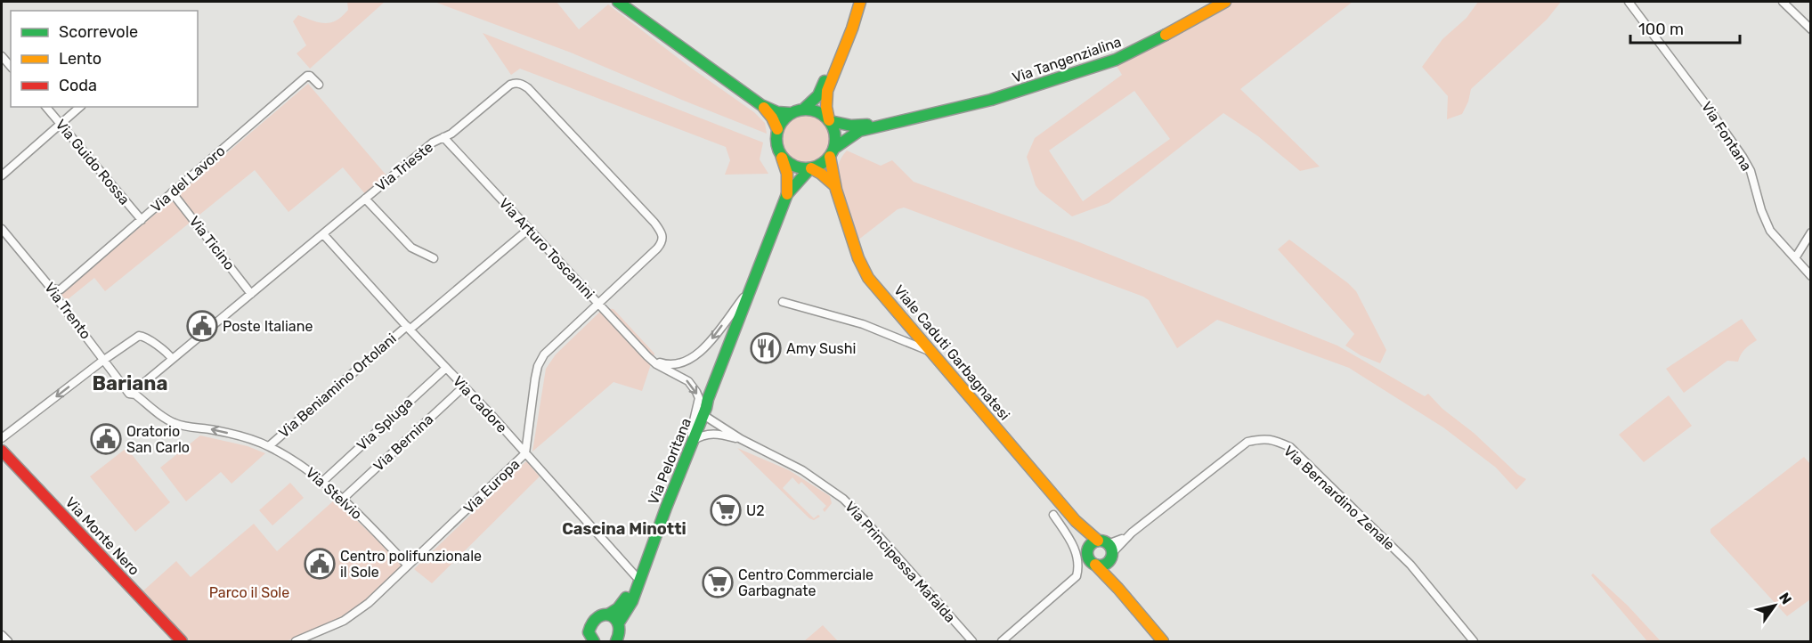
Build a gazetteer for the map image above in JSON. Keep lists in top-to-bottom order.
{
  "streets": {
    "main road": [
      "Via Tangenzialina",
      "Viale Caduti Garbagnatesi",
      "Via Peloritana",
      "Via Monte Nero"
    ],
    "street": [
      "Via Fontana",
      "Via Guido Rossa",
      "Via Trieste",
      "Via del Lavoro",
      "Via Ticino",
      "Via Arturo Toscanini",
      "Via Trento",
      "Via Beniamino Ortolani",
      "Via Cadore",
      "Via Spluga",
      "Via Bernina",
      "Via Europa",
      "Via Stelvio",
      "Via Bernardino Zenale",
      "Via Principessa Mafalda"
    ]
  },
  "crossings": [
    ["Via Tangenzialina", "Viale Caduti Garbagnatesi"],
    ["Via Tangenzialina", "Via Peloritana"],
    ["Via Guido Rossa", "Via del Lavoro"],
    ["Via Trieste", "Via Ticino"],
    ["Via Trieste", "Via Arturo Toscanini"],
    ["Via Trieste", "Via Trento"],
    ["Via Trieste", "Via Cadore"],
    ["Via Trieste", "Via Europa"],
    ["Via Trieste", "Via Stelvio"],
    ["Via del Lavoro", "Via Ticino"],
    ["Via del Lavoro", "Via Trento"],
    ["Via Arturo Toscanini", "Via Beniamino Ortolani"],
    ["Via Arturo Toscanini", "Via Peloritana"],
    ["Via Arturo Toscanini", "Via Europa"],
    ["Via Arturo Toscanini", "Via Principessa Mafalda"],
    ["Via Trento", "Via Stelvio"],
    ["Viale Caduti Garbagnatesi", "Via Peloritana"],
    ["Viale Caduti Garbagnatesi", "Via Bernardino Zenale"],
    ["Via Beniamino Ortolani", "Via Cadore"],
    ["Via Beniamino Ortolani", "Via Stelvio"],
    ["Via Cadore", "Via Spluga"],
    ["Via Cadore", "Via Bernina"],
    ["Via Cadore", "Via Peloritana"],
    ["Via Cadore", "Via Europa"],
    ["Via Spluga", "Via Stelvio"],
    ["Via Bernina", "Via Stelvio"],
    ["Via Peloritana", "Via Principessa Mafalda"],
    ["Via Europa", "Via Stelvio"]
  ],
  "one_way": ["Via Stelvio"],
  "districts": ["Bariana", "Cascina Minotti"],
  "parks": ["Parco il Sole"],
  "places": {
    "public building": ["Poste Italiane", "Oratorio San Carlo", "Centro polifunzionale il Sole"],
    "restaurant": ["Amy Sushi"],
    "supermarket": ["U2", "Centro Commerciale Garbagnate"]
  },
  "legend": ["Scorrevole", "Lento", "Coda"],
  "scale_bar": "100 m",
  "north": "top right"
}
